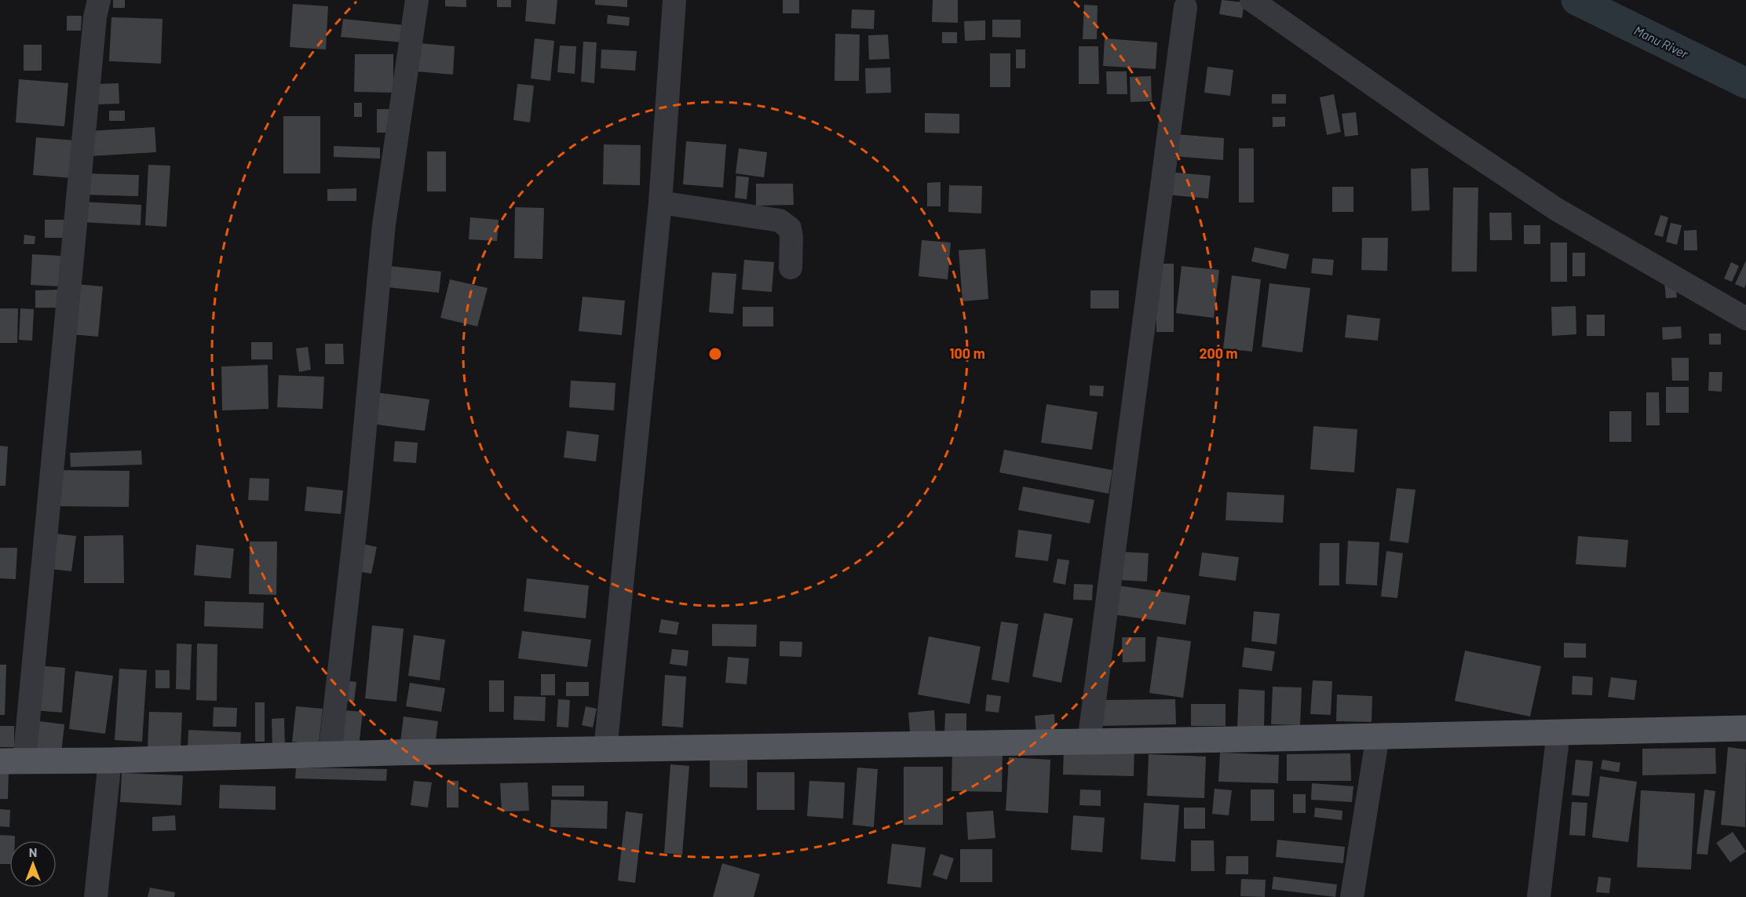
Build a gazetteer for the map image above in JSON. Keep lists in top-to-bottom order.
{
  "water": ["Manu River"],
  "north": "top",
  "rings": ["100 m", "200 m"]
}
